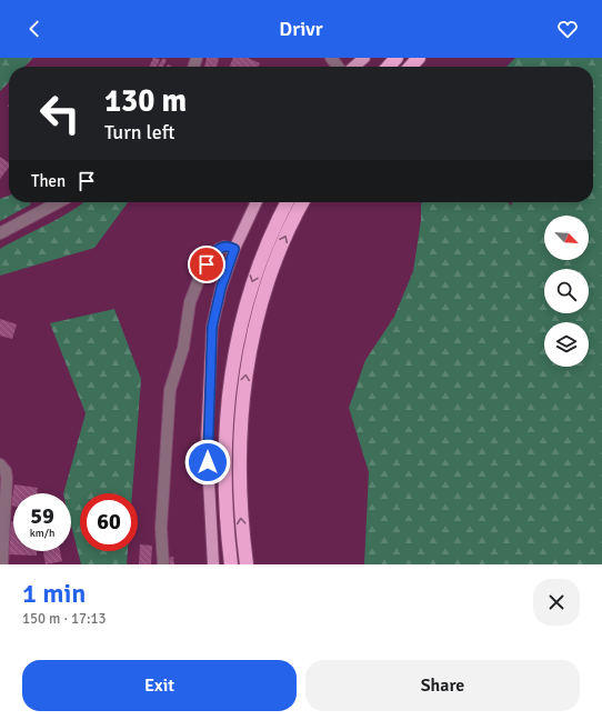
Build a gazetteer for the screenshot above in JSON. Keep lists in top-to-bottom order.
{
  "north": "bottom right",
  "page": {
    "header": "Drivr",
    "turn": ["130 m", "Turn left"],
    "then": "Then",
    "speed": "59 km/h",
    "limit": "60",
    "heading": ["1 min", "150 m · 17:13"],
    "buttons": ["Exit", "Share"]
  }
}
